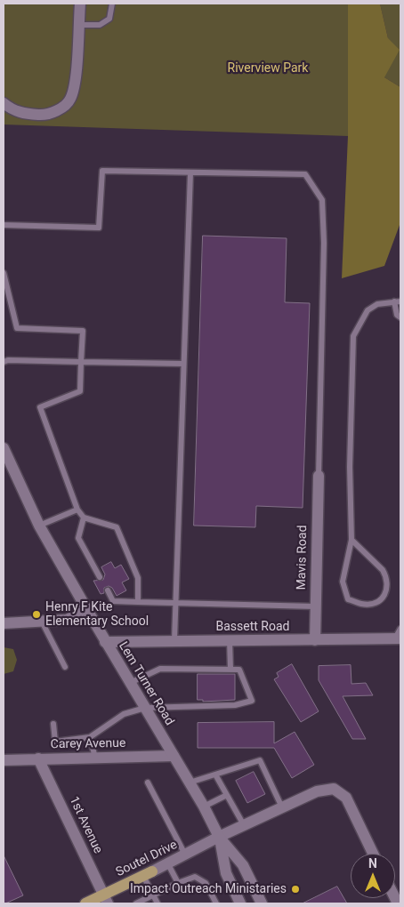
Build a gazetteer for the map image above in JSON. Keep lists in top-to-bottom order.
{
  "streets": {
    "main road": ["Soutel Drive"],
    "street": [
      "Mavis Road",
      "Bassett Road",
      "Lem Turner Road",
      "Carey Avenue",
      "1st Avenue"
    ]
  },
  "crossings": [
    ["Mavis Road", "Bassett Road"],
    ["Bassett Road", "Lem Turner Road"],
    ["Lem Turner Road", "Carey Avenue"],
    ["Lem Turner Road", "Soutel Drive"],
    ["Carey Avenue", "1st Avenue"],
    ["1st Avenue", "Soutel Drive"]
  ],
  "parks": ["Riverview Park"],
  "places": ["Henry F Kite Elementary School", "Impact Outreach Ministaries"],
  "north": "top"
}
